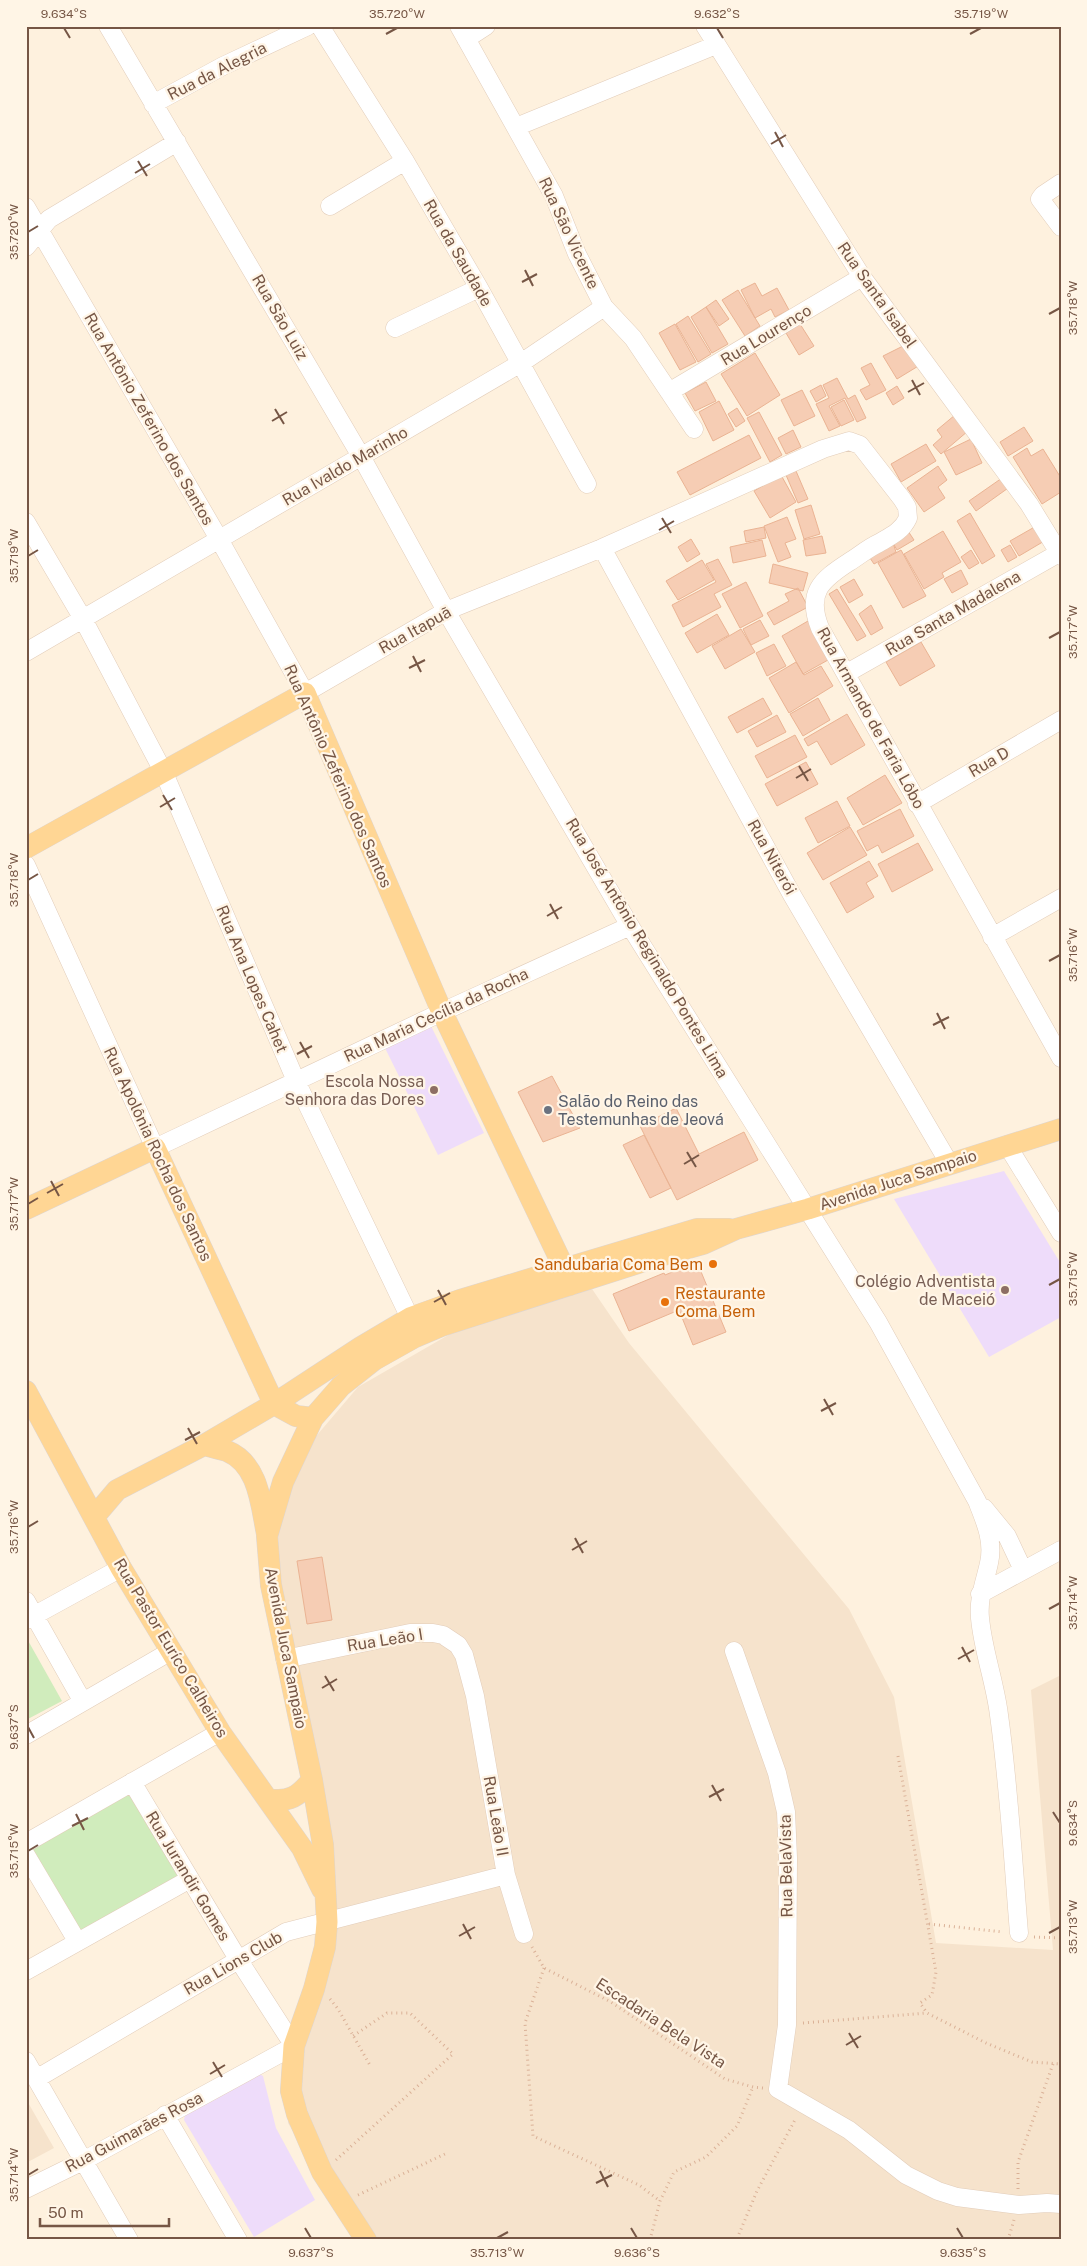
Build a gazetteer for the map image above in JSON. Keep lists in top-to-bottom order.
{
  "streets": {
    "main road": [
      "Rua Antônio Zeferino dos Santos",
      "Rua Itapuã",
      "Rua Maria Cecília da Rocha",
      "Rua Apolônia Rocha dos Santos",
      "Avenida Juca Sampaio",
      "Rua Pastor Euríco Calheiros"
    ],
    "street": [
      "Rua da Alegria",
      "Rua São Vicente",
      "Rua da Saudade",
      "Rua Santa Isabel",
      "Rua São Luiz",
      "Rua Lourenço",
      "Rua Ivaldo Marinho",
      "Rua Santa Madalena",
      "Rua Armando de Faria Lôbo",
      "Rua D",
      "Rua Niterói",
      "Rua José Antônio Reginaldo Pontes Lima",
      "Rua Ana Lopes Cahet",
      "Rua Leão I",
      "Rua Leão II",
      "Rua BelaVista",
      "Rua Jurandir Gomes",
      "Rua Lions Club",
      "Rua Guimarães Rosa"
    ],
    "path": ["Escadaria Bela Vista"]
  },
  "crossings": [
    ["Rua da Alegria", "Rua São Luiz"],
    ["Rua São Vicente", "Rua Lourenço"],
    ["Rua São Vicente", "Rua Ivaldo Marinho"],
    ["Rua da Saudade", "Rua Ivaldo Marinho"],
    ["Rua Santa Isabel", "Rua Lourenço"],
    ["Rua Santa Isabel", "Rua Santa Madalena"],
    ["Rua São Luiz", "Rua Ivaldo Marinho"],
    ["Rua São Luiz", "Rua Itapuã"],
    ["Rua São Luiz", "Rua José Antônio Reginaldo Pontes Lima"],
    ["Rua Antônio Zeferino dos Santos", "Rua Ivaldo Marinho"],
    ["Rua Antônio Zeferino dos Santos", "Rua Itapuã"],
    ["Rua Antônio Zeferino dos Santos", "Rua Maria Cecília da Rocha"],
    ["Rua Antônio Zeferino dos Santos", "Avenida Juca Sampaio"],
    ["Rua Santa Madalena", "Rua Armando de Faria Lôbo"],
    ["Rua Itapuã", "Rua Armando de Faria Lôbo"],
    ["Rua Itapuã", "Rua Niterói"],
    ["Rua Itapuã", "Rua José Antônio Reginaldo Pontes Lima"],
    ["Rua Itapuã", "Rua Ana Lopes Cahet"],
    ["Rua Armando de Faria Lôbo", "Rua D"],
    ["Rua Niterói", "Avenida Juca Sampaio"],
    ["Rua José Antônio Reginaldo Pontes Lima", "Rua Maria Cecília da Rocha"],
    ["Rua José Antônio Reginaldo Pontes Lima", "Avenida Juca Sampaio"],
    ["Rua Ana Lopes Cahet", "Rua Maria Cecília da Rocha"],
    ["Rua Ana Lopes Cahet", "Avenida Juca Sampaio"],
    ["Rua Maria Cecília da Rocha", "Rua Apolônia Rocha dos Santos"],
    ["Rua Apolônia Rocha dos Santos", "Avenida Juca Sampaio"],
    ["Avenida Juca Sampaio", "Rua Leão I"],
    ["Avenida Juca Sampaio", "Rua Pastor Euríco Calheiros"],
    ["Avenida Juca Sampaio", "Rua Jurandir Gomes"],
    ["Avenida Juca Sampaio", "Rua Lions Club"],
    ["Avenida Juca Sampaio", "Rua Guimarães Rosa"],
    ["Rua Leão I", "Rua Leão II"],
    ["Rua Leão II", "Rua Lions Club"],
    ["Rua BelaVista", "Escadaria Bela Vista"],
    ["Rua Jurandir Gomes", "Rua Lions Club"],
    ["Rua Jurandir Gomes", "Rua Guimarães Rosa"]
  ],
  "places": [
    "Escola Nossa Senhora das Dores",
    "Salão do Reino das Testemunhas de Jeová",
    "Sandubaria Coma Bem",
    "Colégio Adventista de Maceió",
    "Restaurante Coma Bem"
  ],
  "scale_bar": "50 m",
  "coordinates": [
    "9.634°S",
    "35.720°W",
    "9.632°S",
    "35.719°W",
    "35.718°W",
    "35.717°W",
    "35.716°W",
    "35.715°W",
    "35.714°W",
    "9.637°S",
    "35.713°W",
    "9.636°S",
    "9.635°S"
  ]
}
